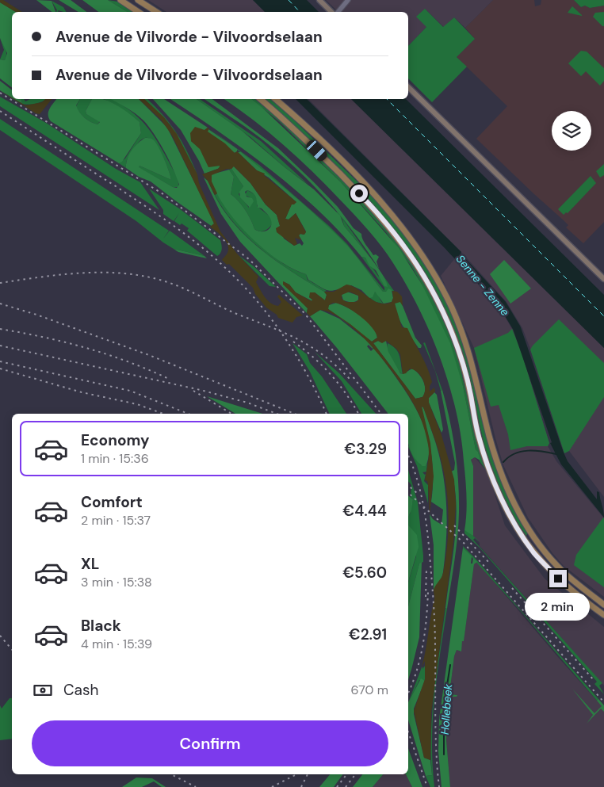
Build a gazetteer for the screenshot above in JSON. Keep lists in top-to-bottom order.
{
  "water": ["Senne - Zenne", "Hollebeek"],
  "page": {
    "banner": ["Avenue de Vilvorde - Vilvoordselaan", "Avenue de Vilvorde - Vilvoordselaan"],
    "list": [
      {
        "name": "Economy",
        "note": "1 min · 15:36",
        "value": "€3.29"
      },
      {
        "name": "Comfort",
        "note": "2 min · 15:37",
        "value": "€4.44"
      },
      {
        "name": "XL",
        "note": "3 min · 15:38",
        "value": "€5.60"
      },
      {
        "name": "Black",
        "note": "4 min · 15:39",
        "value": "€2.91"
      }
    ],
    "bubble": "2 min",
    "pay": ["Cash", "670 m"],
    "buttons": "Confirm"
  }
}
